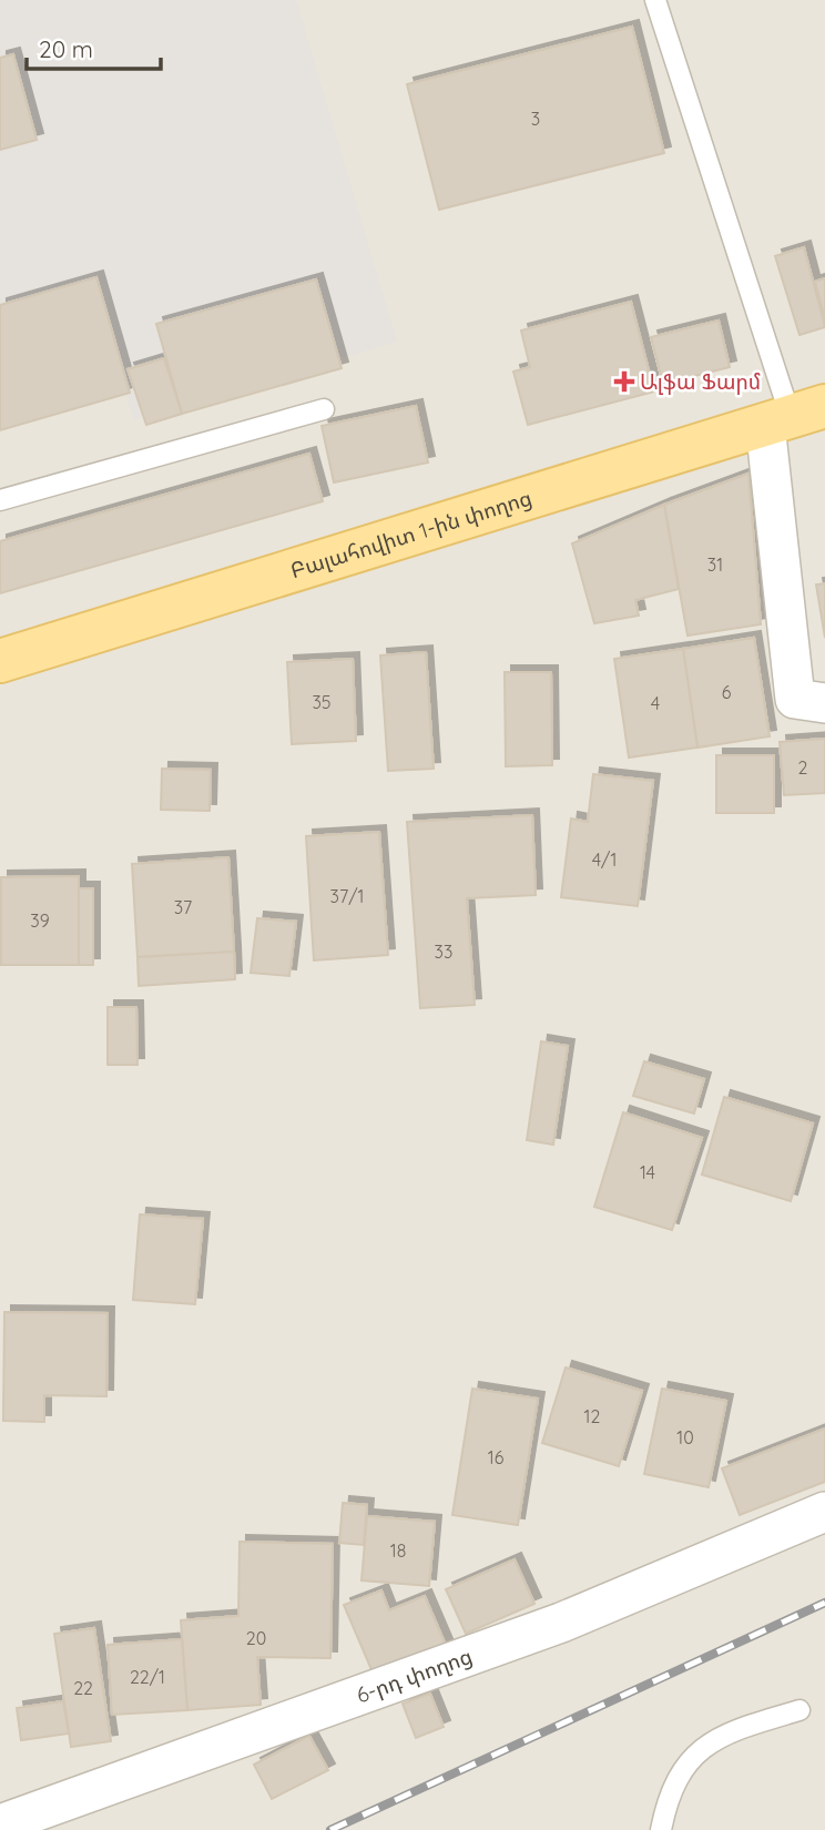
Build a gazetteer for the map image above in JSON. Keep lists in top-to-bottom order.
{
  "streets": {
    "main road": ["Բալահովիտ 1-ին փողոց"],
    "street": ["6-րդ փողոց"]
  },
  "places": {
    "health": ["Ալֆա Ֆարմ"]
  },
  "house_numbers": [
    "3",
    "31",
    "6",
    "35",
    "4",
    "2",
    "4/1",
    "37/1",
    "37",
    "39",
    "33",
    "14",
    "12",
    "10",
    "16",
    "18",
    "20",
    "22/1",
    "22"
  ],
  "scale_bar": "20 m"
}
